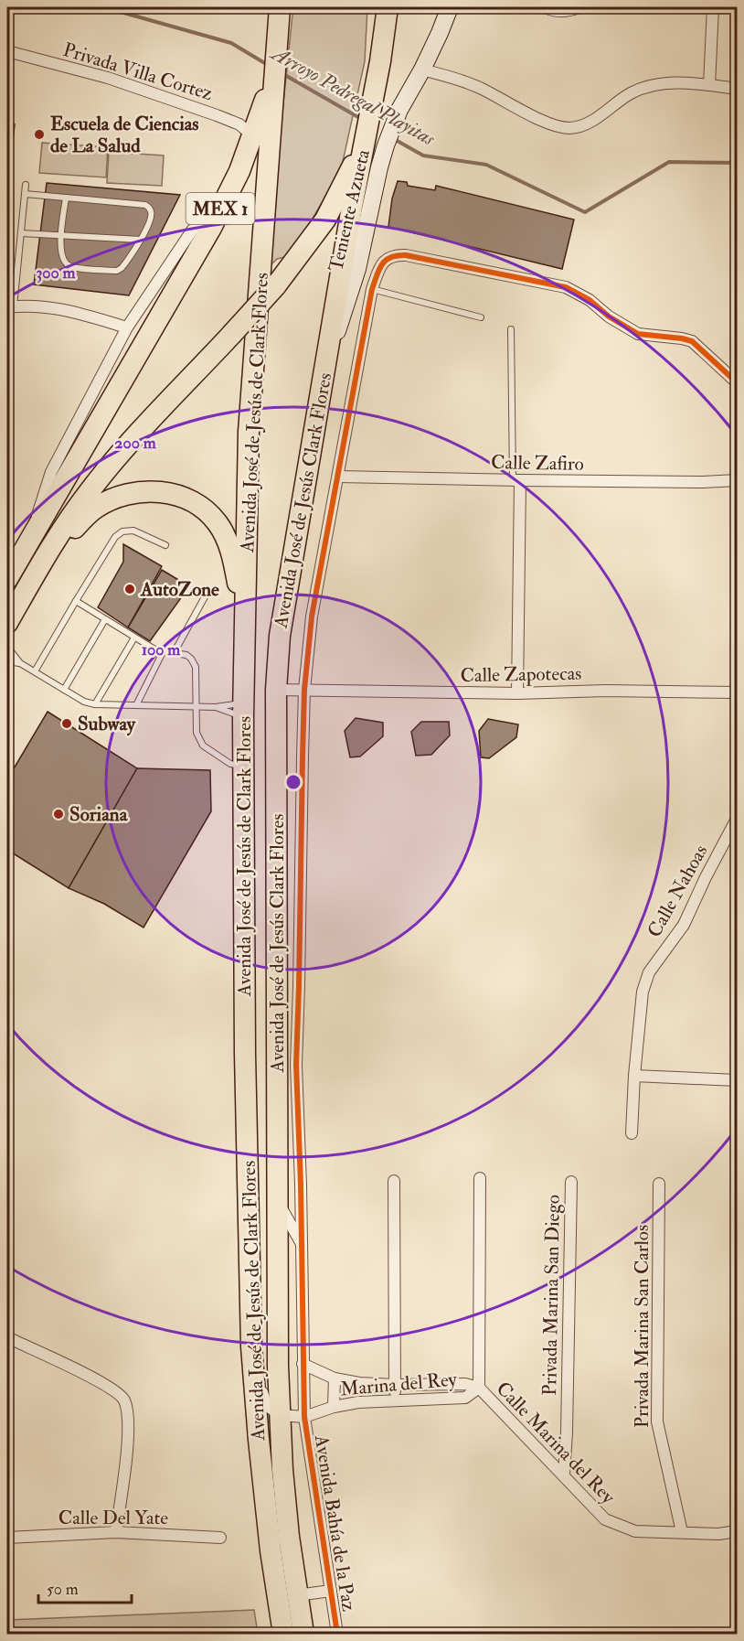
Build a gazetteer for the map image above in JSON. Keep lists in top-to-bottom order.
{
  "streets": {
    "highway": ["MEX 1", "Avenida José de Jesús de Clark Flores", "Avenida José de Jesús Clark Flores"],
    "street": [
      "Privada Villa Cortez",
      "Teniente Azueta",
      "Calle Zafiro",
      "Calle Zapotecas",
      "Calle Nahoas",
      "Privada Marina San Diego",
      "Privada Marina San Carlos",
      "Marina del Rey",
      "Calle Marina del Rey",
      "Calle Del Yate",
      "Avenida Bahía de la Paz"
    ]
  },
  "crossings": [
    ["Privada Villa Cortez", "MEX 1"],
    ["MEX 1", "Avenida José de Jesús de Clark Flores"],
    ["Teniente Azueta", "Avenida José de Jesús Clark Flores"],
    ["Calle Zafiro", "Avenida Bahía de la Paz"],
    ["Avenida José de Jesús Clark Flores", "Calle Zapotecas"],
    ["Calle Zapotecas", "Avenida Bahía de la Paz"],
    ["Privada Marina San Diego", "Calle Marina del Rey"],
    ["Privada Marina San Carlos", "Calle Marina del Rey"],
    ["Marina del Rey", "Calle Marina del Rey"],
    ["Marina del Rey", "Avenida Bahía de la Paz"]
  ],
  "water": ["Arroyo Pedregal Playitas"],
  "places": [
    "Escuela de Ciencias de La Salud",
    "AutoZone",
    "Subway",
    "Soriana"
  ],
  "scale_bar": "50 m",
  "rings": ["300 m", "200 m", "100 m"]
}
